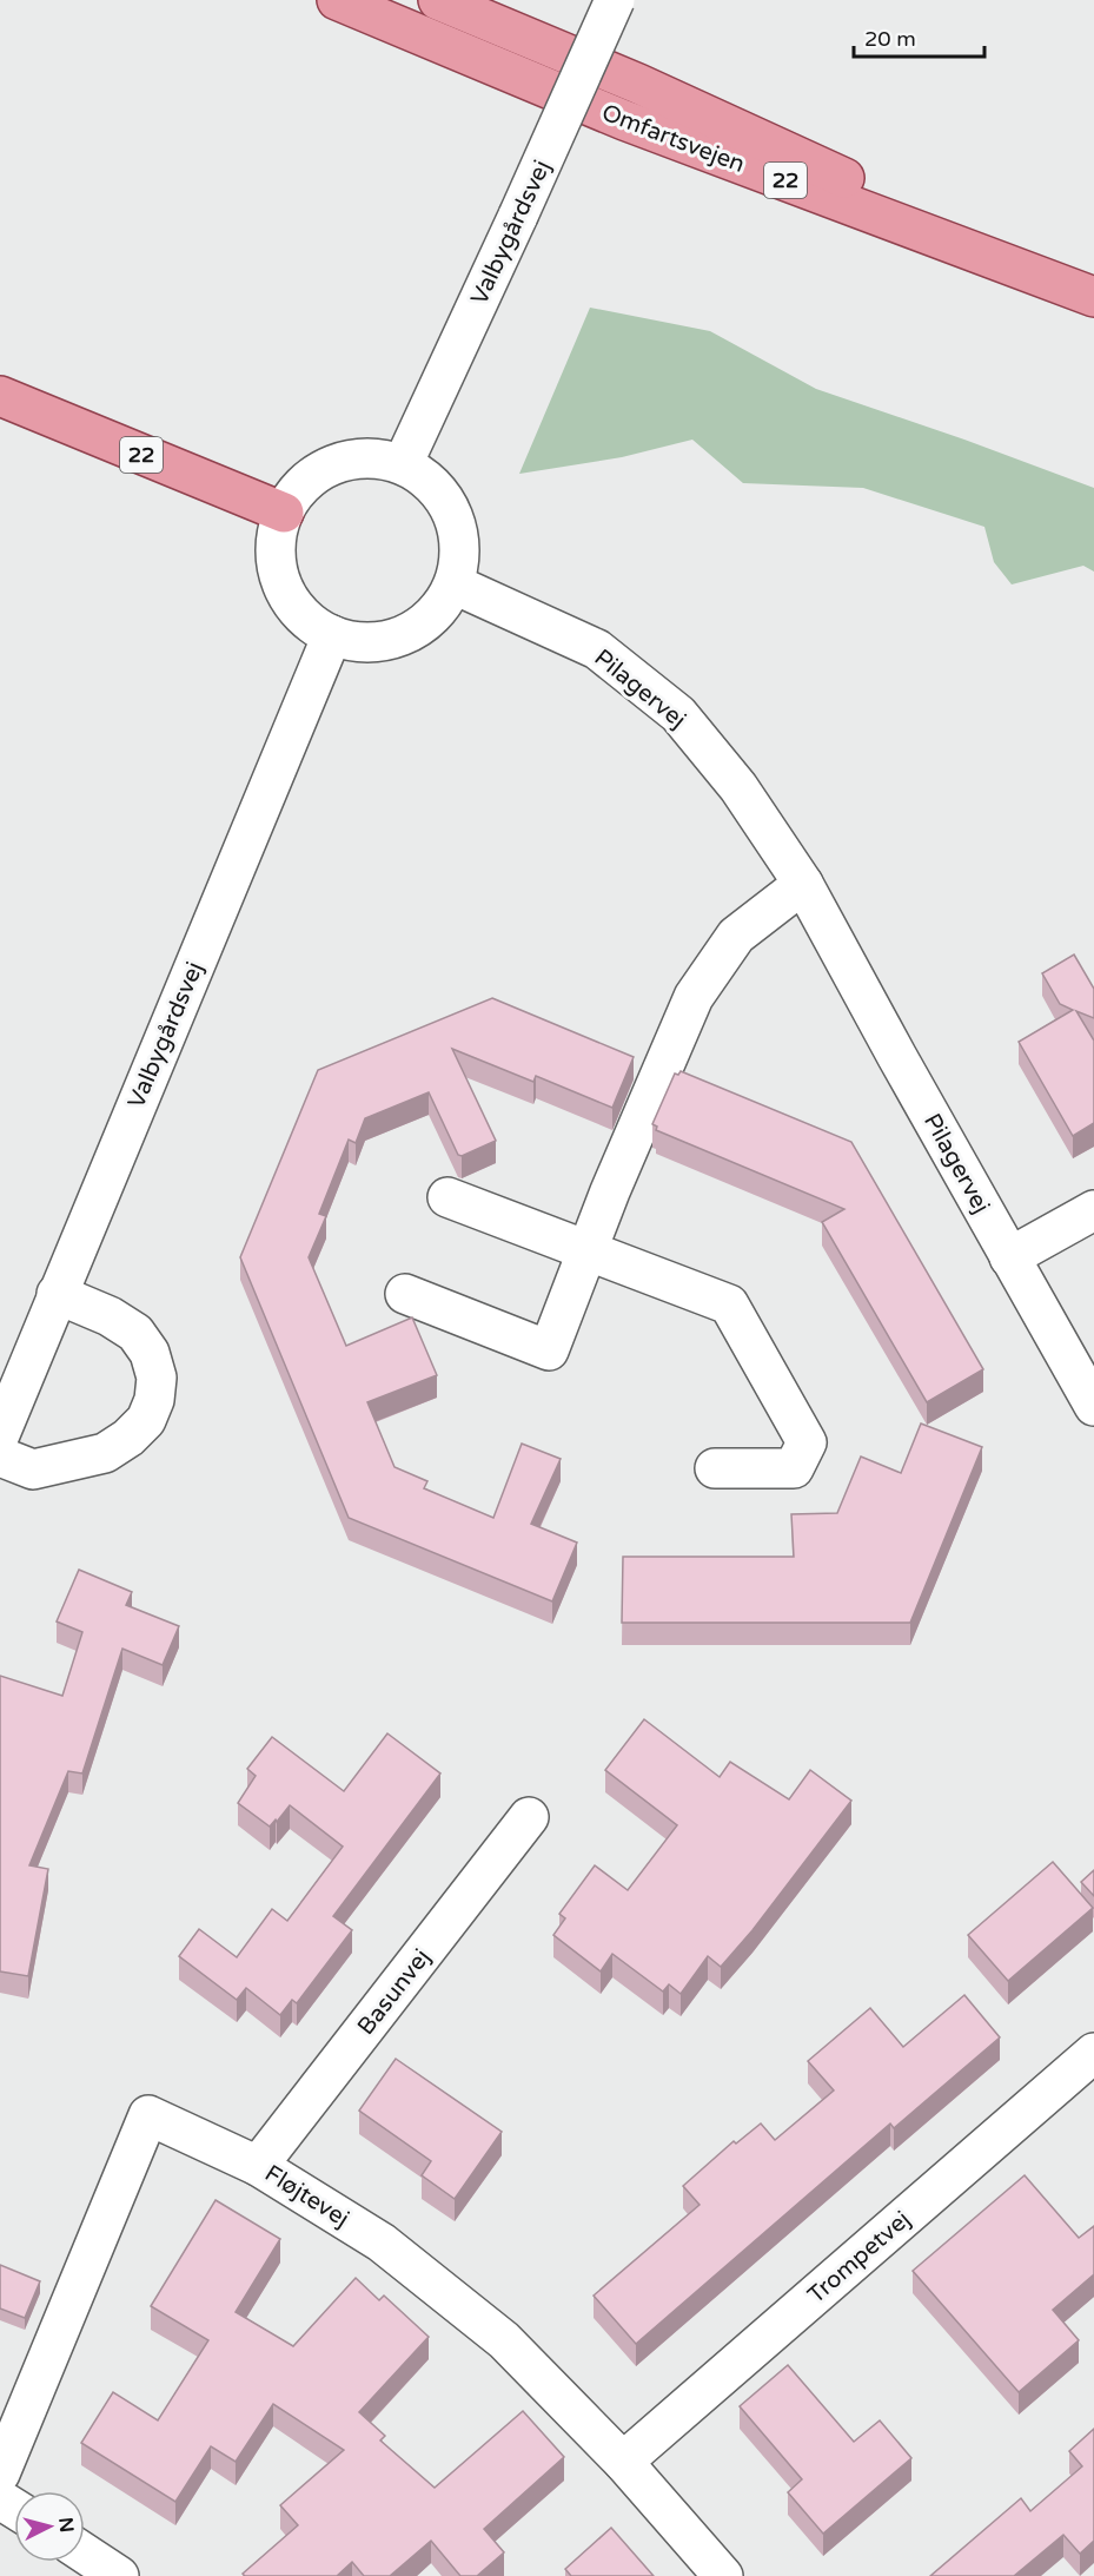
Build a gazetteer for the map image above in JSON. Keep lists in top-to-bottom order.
{
  "streets": {
    "main road": ["Omfartsvejen", "22"],
    "street": [
      "Valbygårdsvej",
      "Pilagervej",
      "Basunvej",
      "Fløjtevej",
      "Trompetvej"
    ]
  },
  "crossings": [
    ["22", "Valbygårdsvej"],
    ["22", "Pilagervej"],
    ["Valbygårdsvej", "Pilagervej"],
    ["Basunvej", "Fløjtevej"],
    ["Fløjtevej", "Trompetvej"]
  ],
  "scale_bar": "20 m",
  "north": "right"
}
